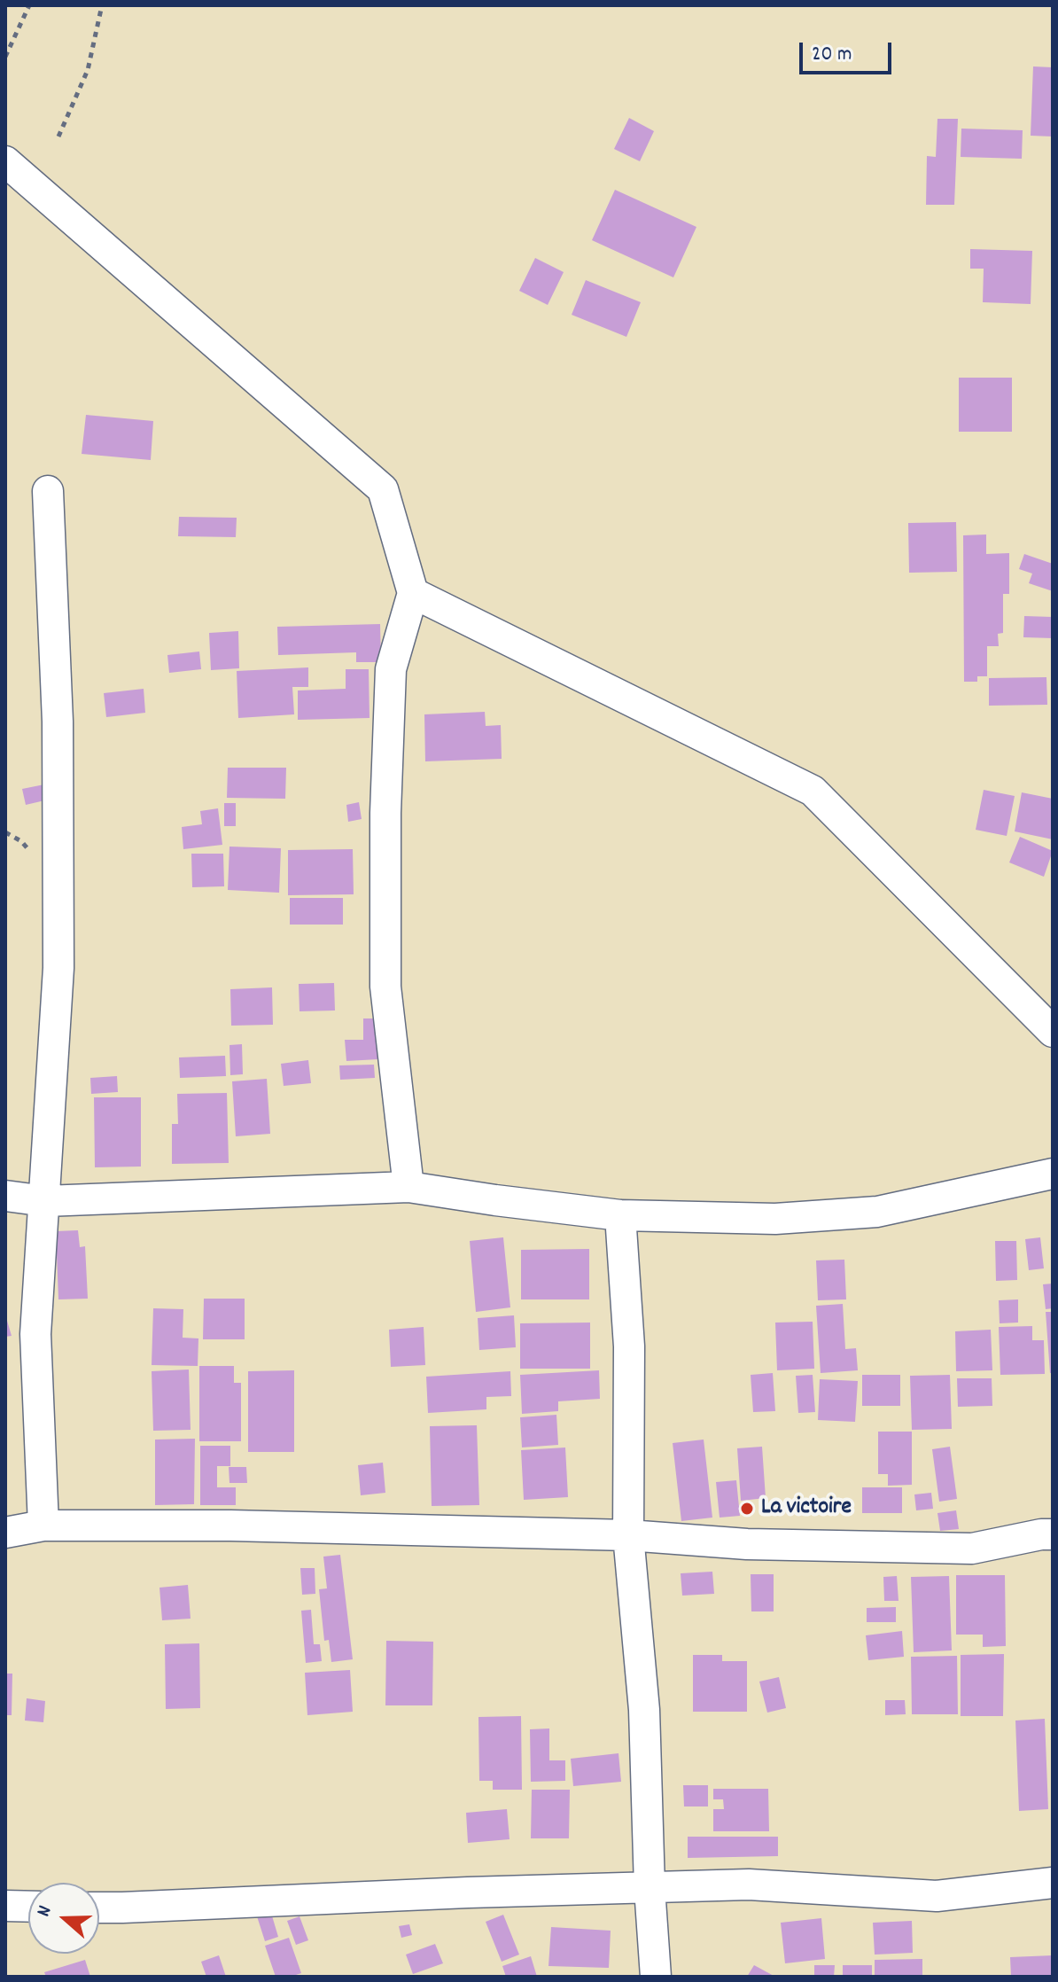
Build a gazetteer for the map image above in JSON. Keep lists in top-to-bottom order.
{
  "places": ["La victoire"],
  "scale_bar": "20 m",
  "north": "left"
}
